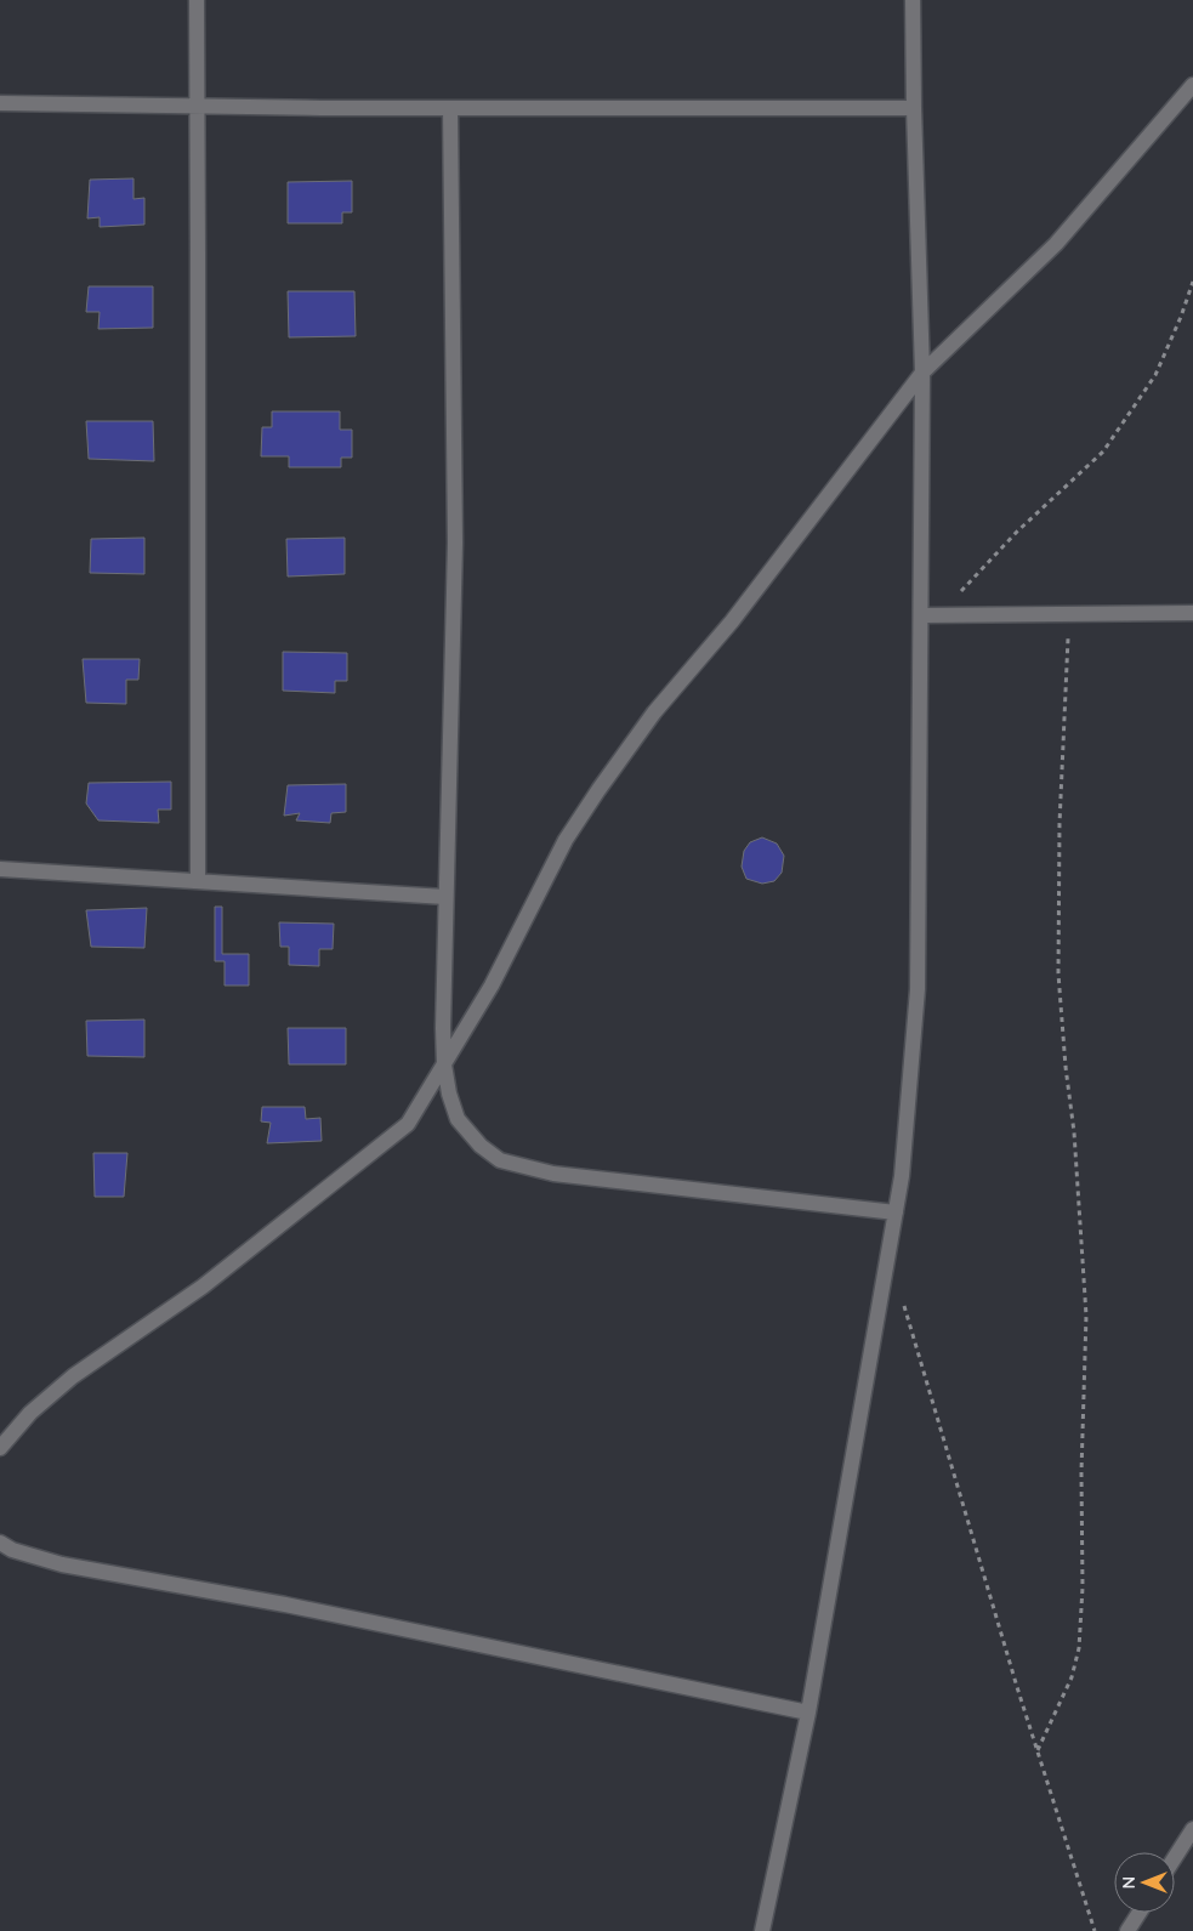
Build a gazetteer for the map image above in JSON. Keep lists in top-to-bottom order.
{
  "north": "left"
}
